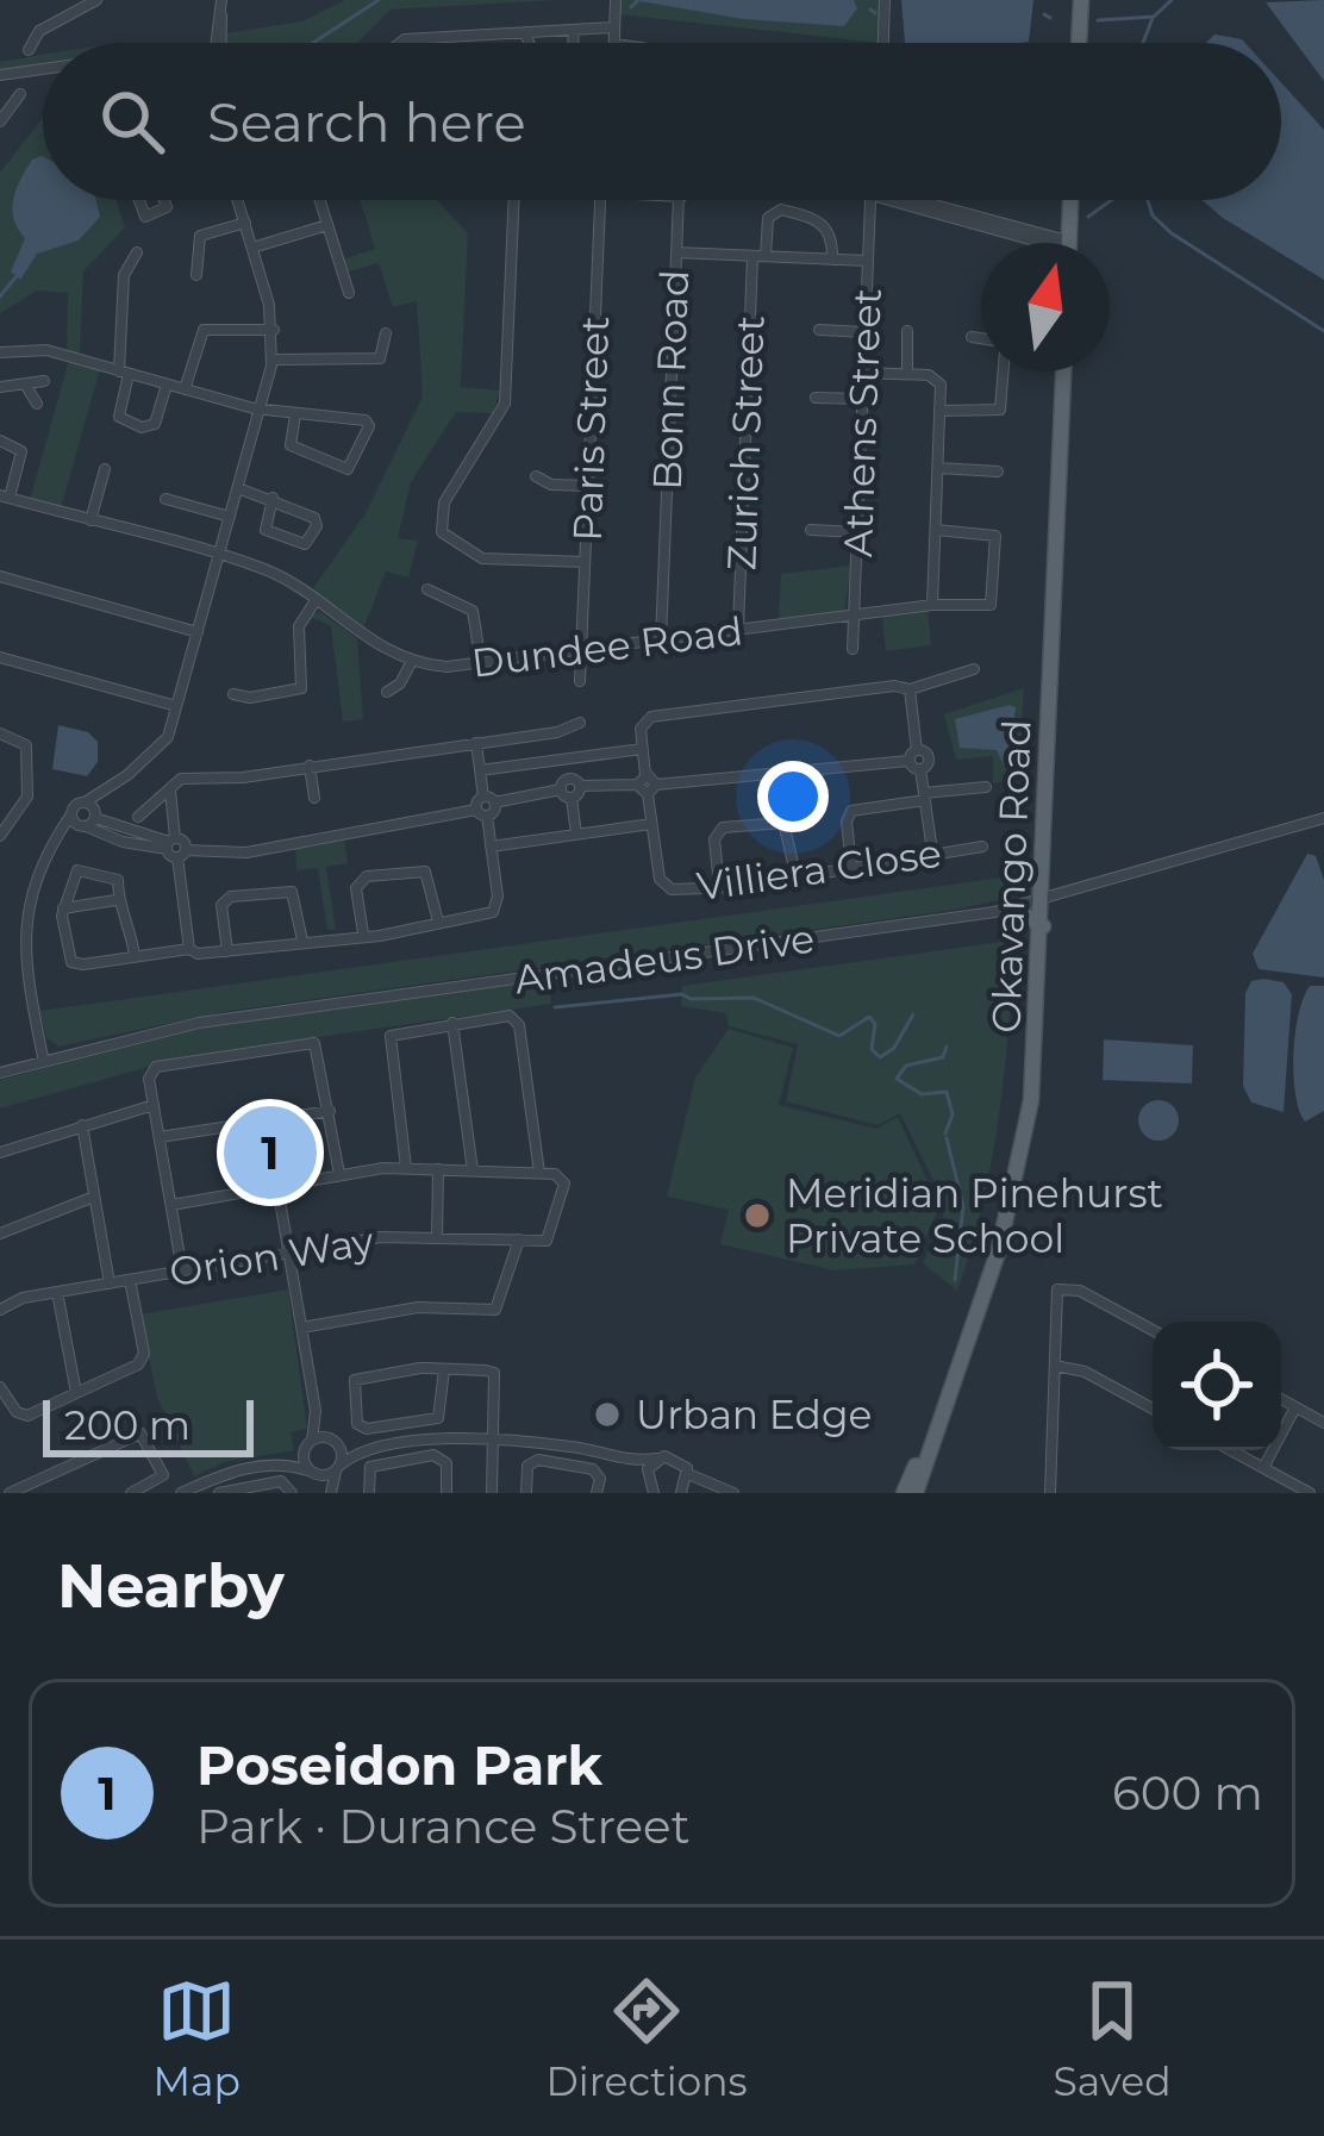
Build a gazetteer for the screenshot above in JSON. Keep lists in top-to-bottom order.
{
  "streets": {
    "main road": ["Okavango Road"],
    "street": [
      "Bonn Road",
      "Athens Street",
      "Paris Street",
      "Zurich Street",
      "Dundee Road",
      "Villiera Close",
      "Amadeus Drive",
      "Orion Way"
    ]
  },
  "crossings": [
    ["Bonn Road", "Dundee Road"],
    ["Athens Street", "Dundee Road"],
    ["Paris Street", "Dundee Road"],
    ["Zurich Street", "Dundee Road"],
    ["Okavango Road", "Amadeus Drive"]
  ],
  "places": ["Meridian Pinehurst Private School", "Urban Edge"],
  "scale_bar": "200 m",
  "north": "top",
  "page": {
    "search": "Search here",
    "pins": "1",
    "scale": "200 m",
    "heading": "Nearby",
    "list": [
      {
        "mark": "1",
        "name": "Poseidon Park",
        "note": "Park · Durance Street",
        "value": "600 m"
      }
    ],
    "nav": ["Map", "Directions", "Saved"]
  }
}
